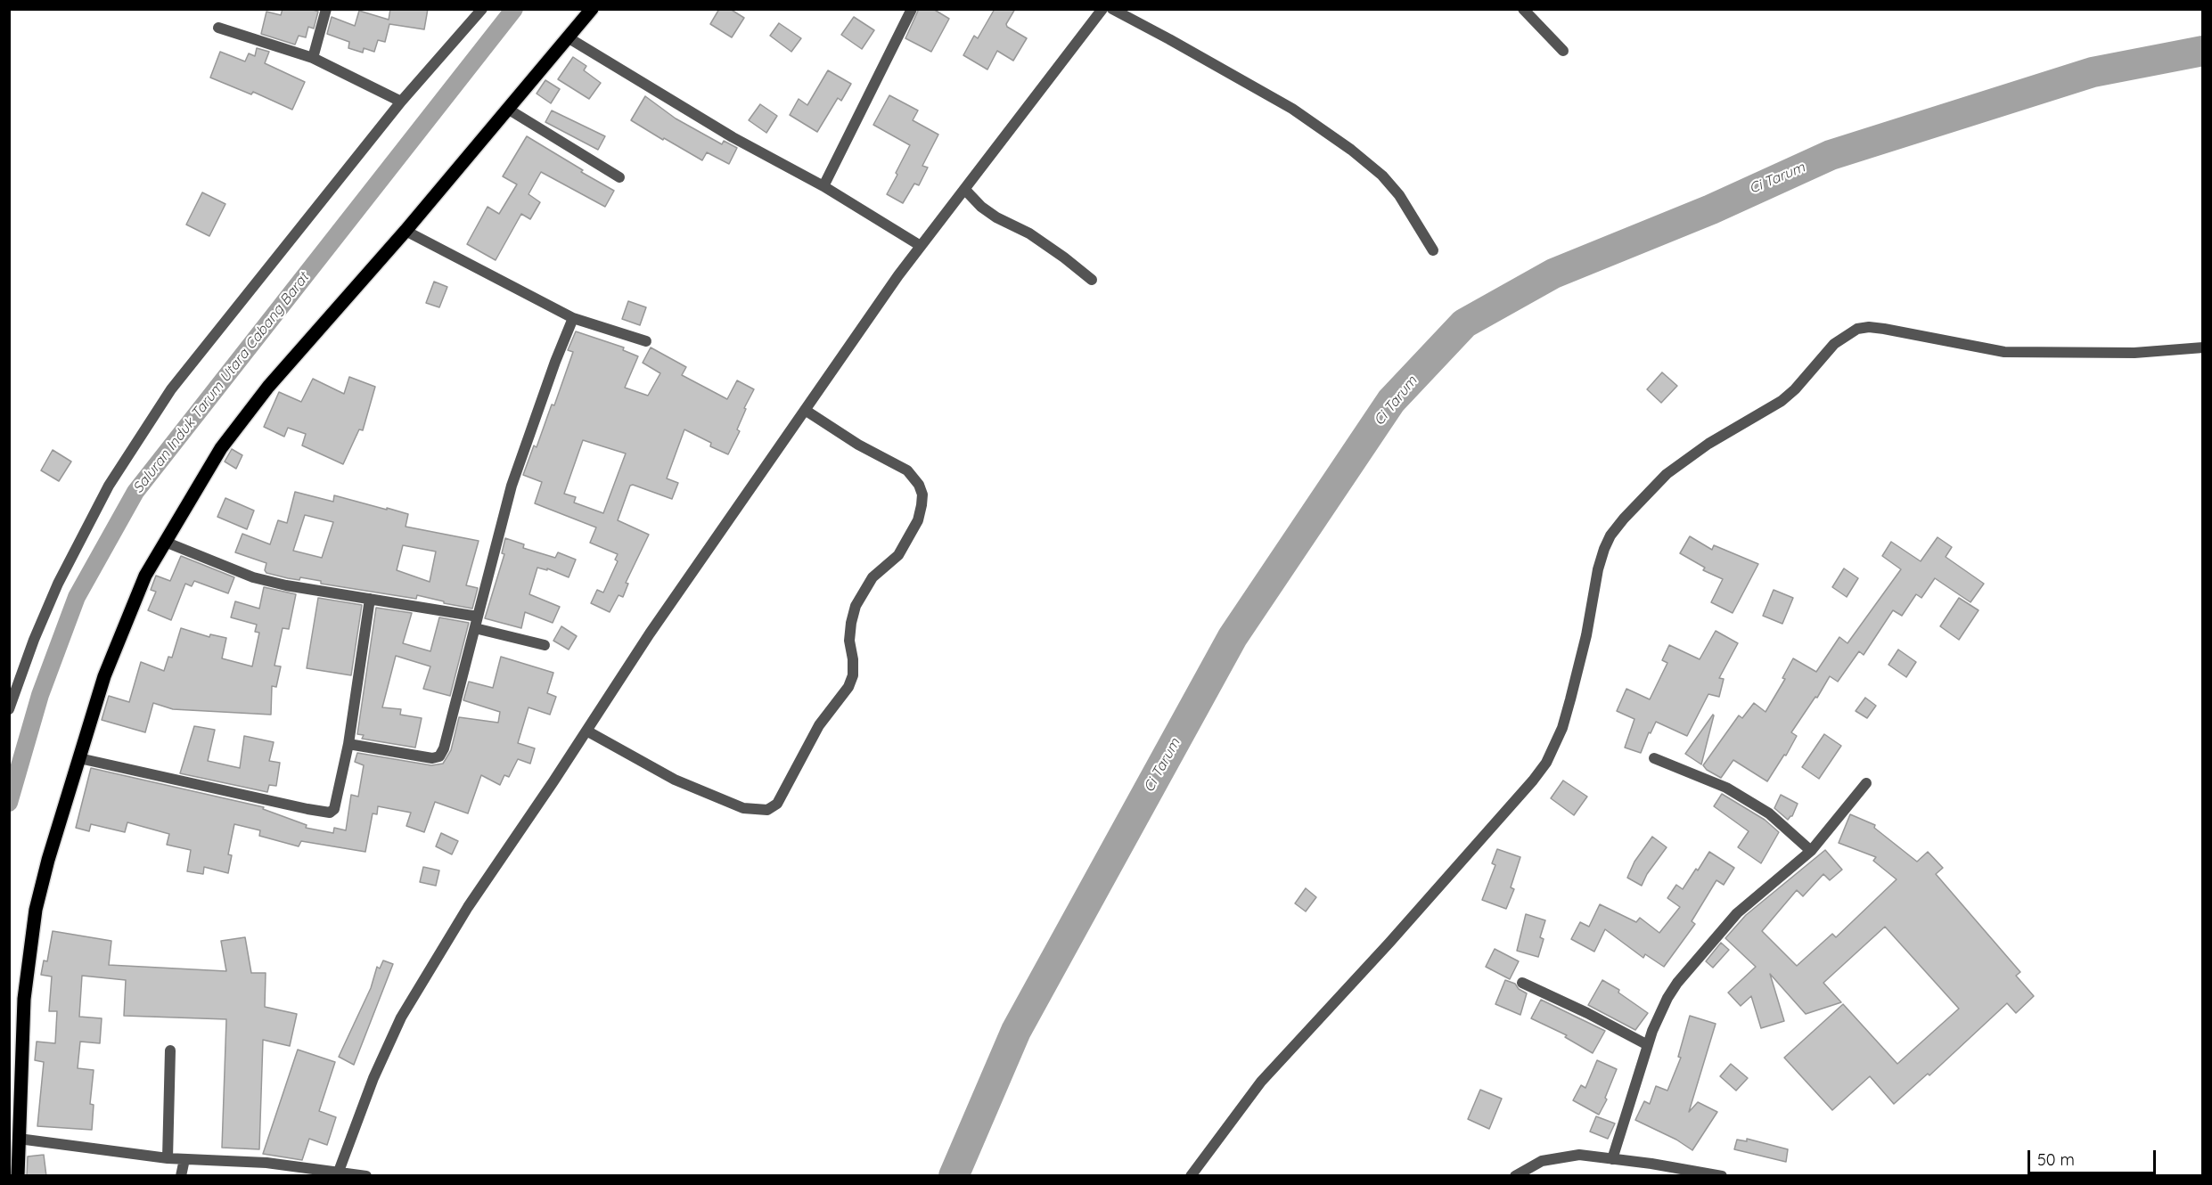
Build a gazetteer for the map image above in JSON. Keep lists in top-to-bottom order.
{
  "water": ["Ci Tarum", "Saluran Induk Tarum Utara Cabang Barat"],
  "scale_bar": "50 m"
}
